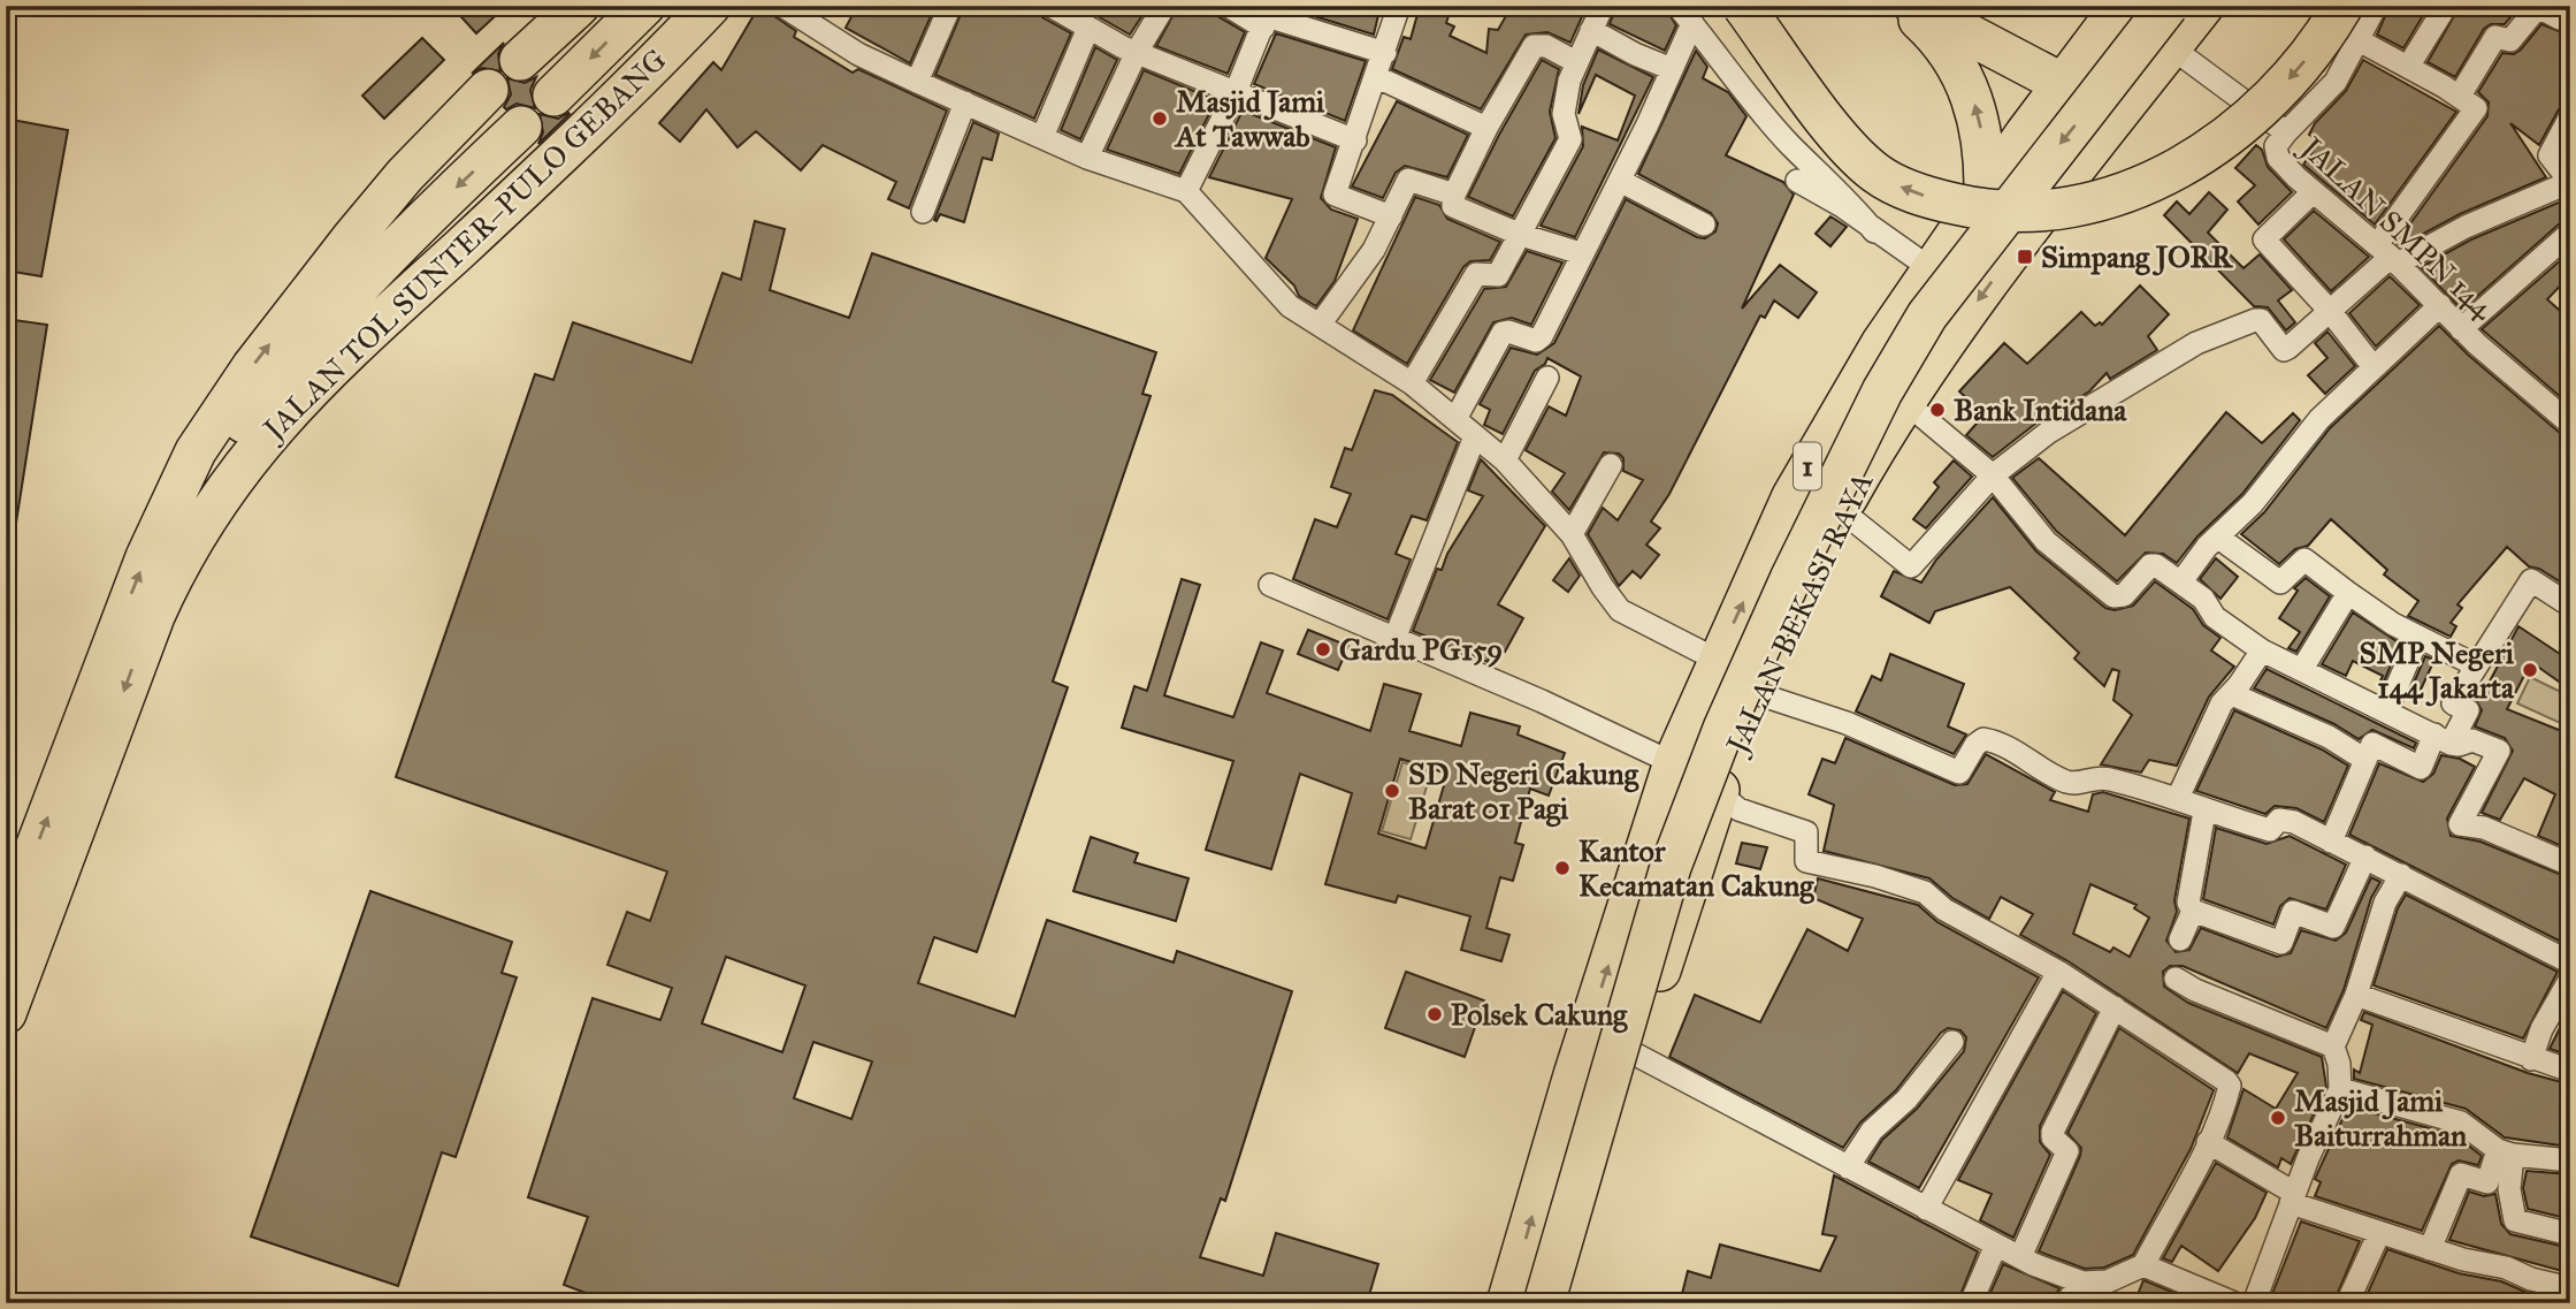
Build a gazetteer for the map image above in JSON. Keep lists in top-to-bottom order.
{
  "streets": {
    "highway": ["JALAN TOL SUNTER–PULO GEBANG", "1", "JALAN BEKASI RAYA"],
    "street": ["JALAN SMPN 144"]
  },
  "crossings": [
    ["JALAN SMPN 144", "JALAN BEKASI RAYA"]
  ],
  "places": {
    "other": [
      "Masjid Jami At Tawwab",
      "Bank Intidana",
      "Gardu PG159",
      "SMP Negeri 144 Jakarta",
      "SD Negeri Cakung Barat 01 Pagi",
      "Kantor Kecamatan Cakung",
      "Polsek Cakung",
      "Masjid Jami Baiturrahman"
    ],
    "transit": ["Simpang JORR"]
  }
}
